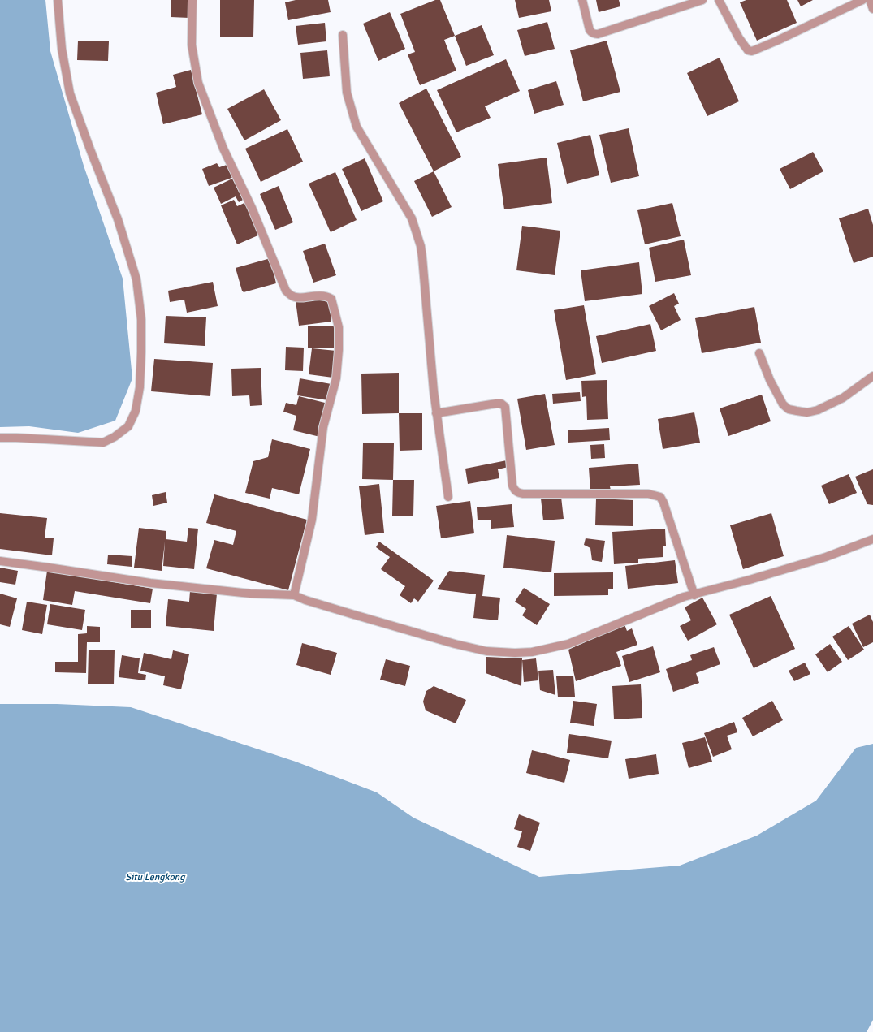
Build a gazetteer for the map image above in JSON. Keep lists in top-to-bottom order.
{
  "water": ["Situ Lengkong"]
}
